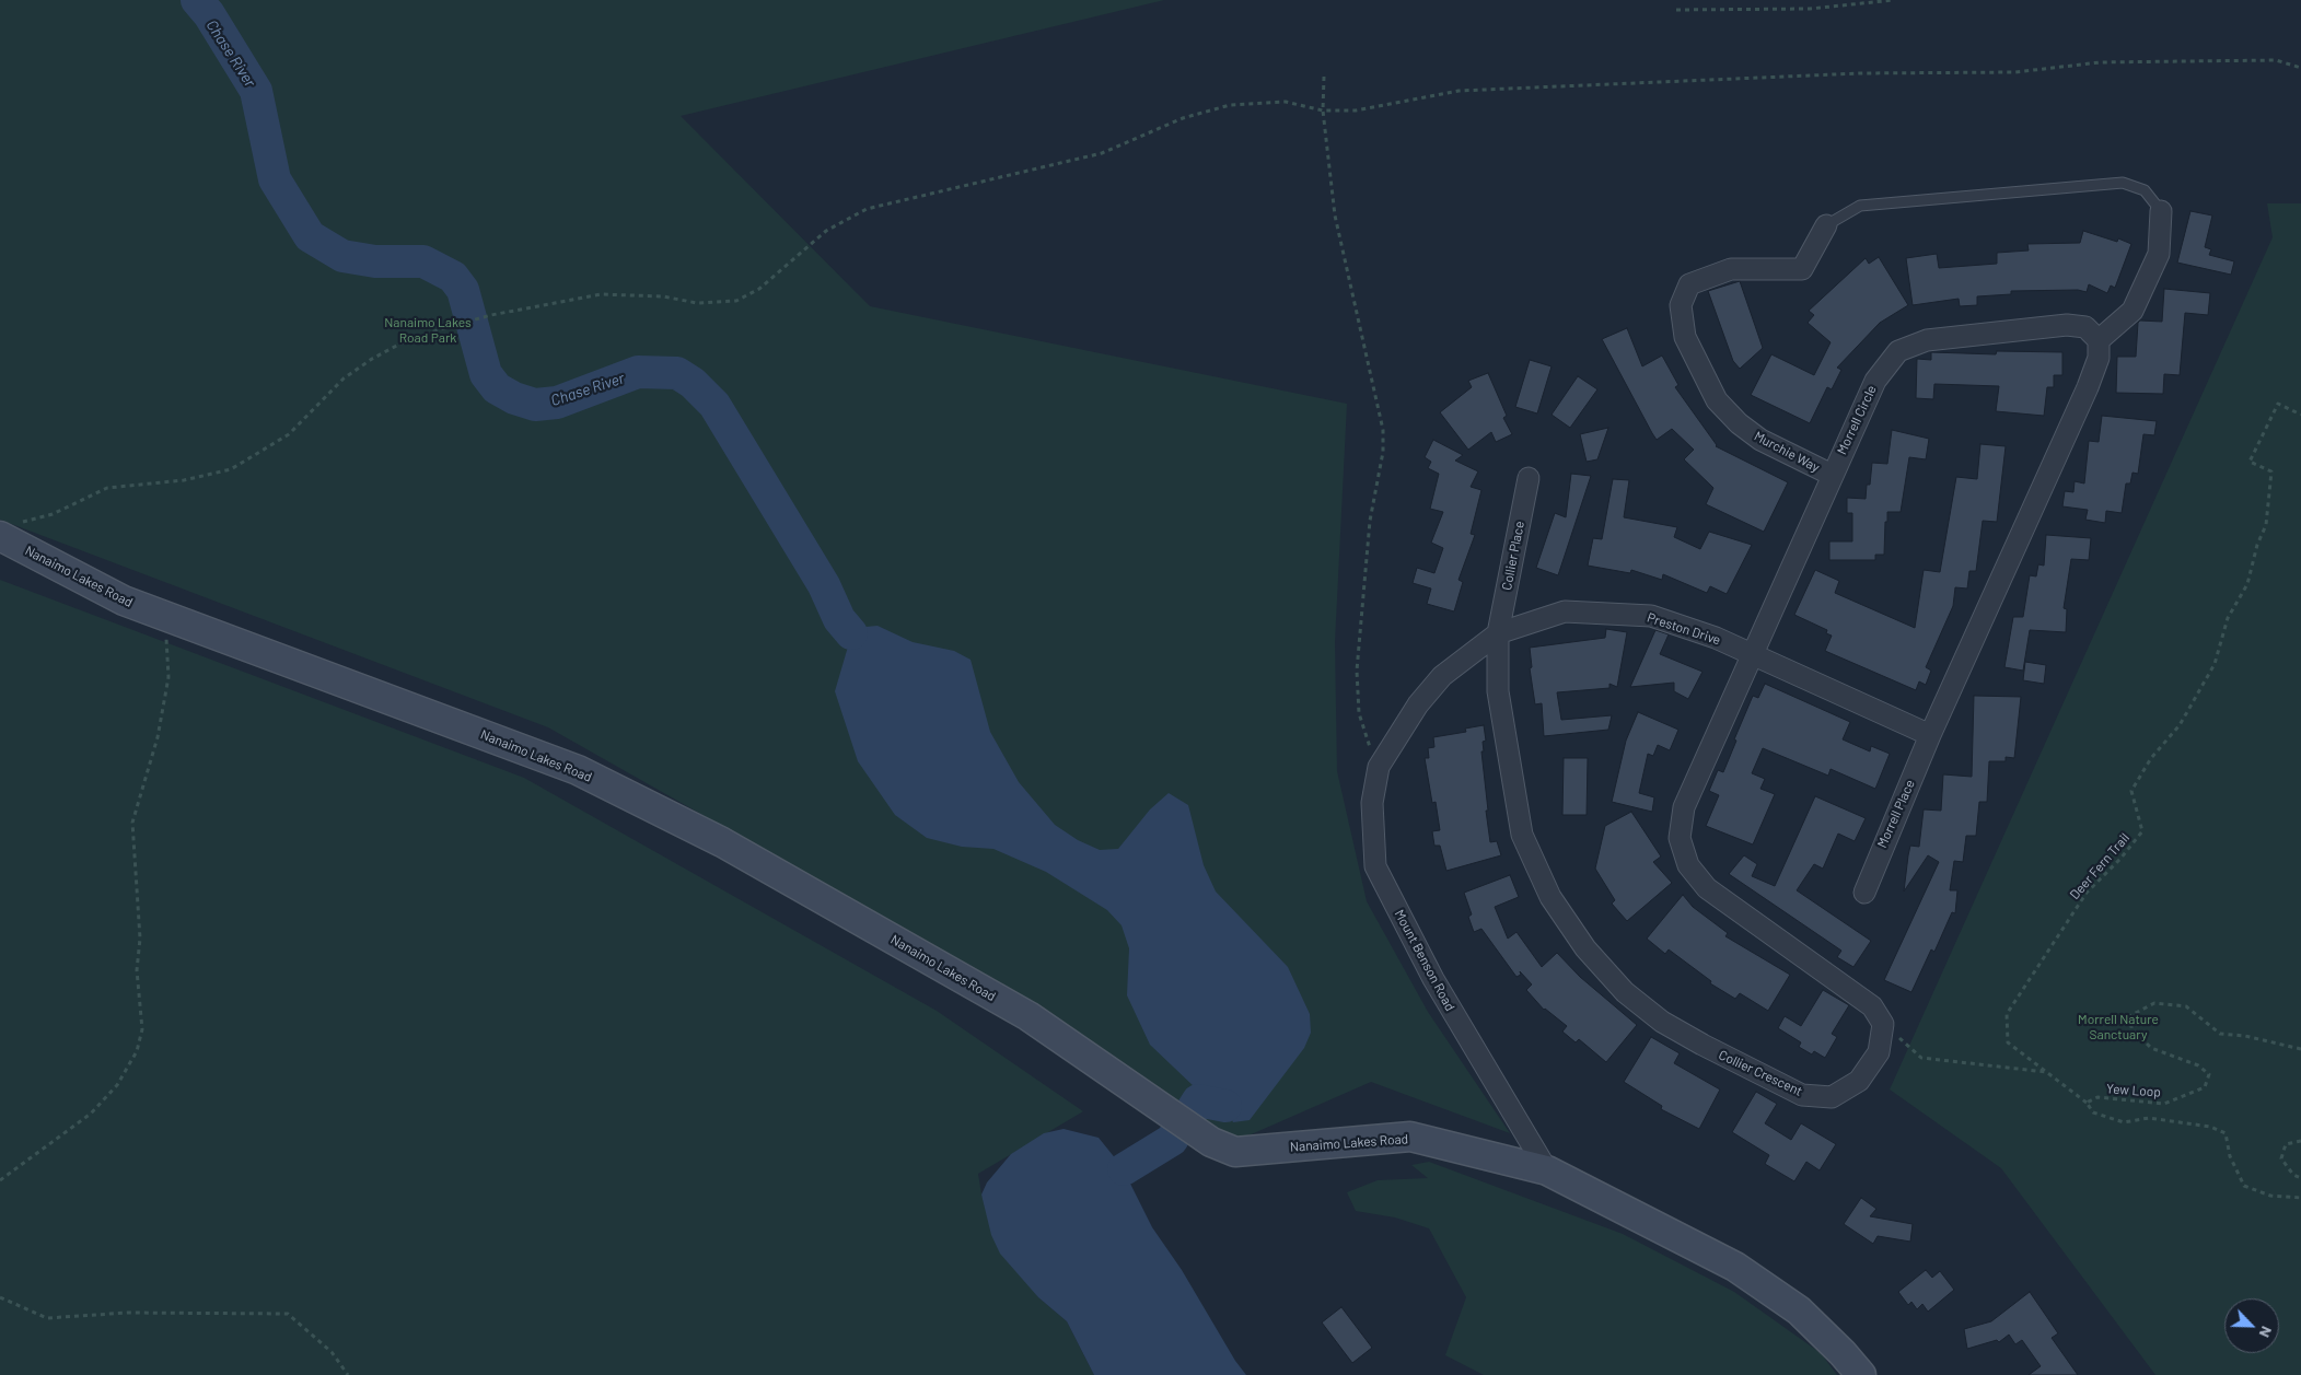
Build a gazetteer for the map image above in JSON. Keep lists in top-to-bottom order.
{
  "streets": {
    "street": [
      "Morrell Circle",
      "Murchie Way",
      "Collier Place",
      "Nanaimo Lakes Road",
      "Preston Drive",
      "Morrell Place",
      "Mount Benson Road",
      "Collier Crescent"
    ],
    "path": ["Deer Fern Trail", "Yew Loop"]
  },
  "crossings": [
    ["Morrell Circle", "Murchie Way"],
    ["Morrell Circle", "Preston Drive"],
    ["Collier Place", "Preston Drive"],
    ["Collier Place", "Collier Crescent"],
    ["Nanaimo Lakes Road", "Mount Benson Road"],
    ["Preston Drive", "Morrell Place"],
    ["Preston Drive", "Mount Benson Road"],
    ["Preston Drive", "Collier Crescent"],
    ["Deer Fern Trail", "Yew Loop"]
  ],
  "water": ["Chase River"],
  "parks": ["Nanaimo Lakes Road Park", "Morrell Nature Sanctuary"],
  "north": "bottom right"
}
